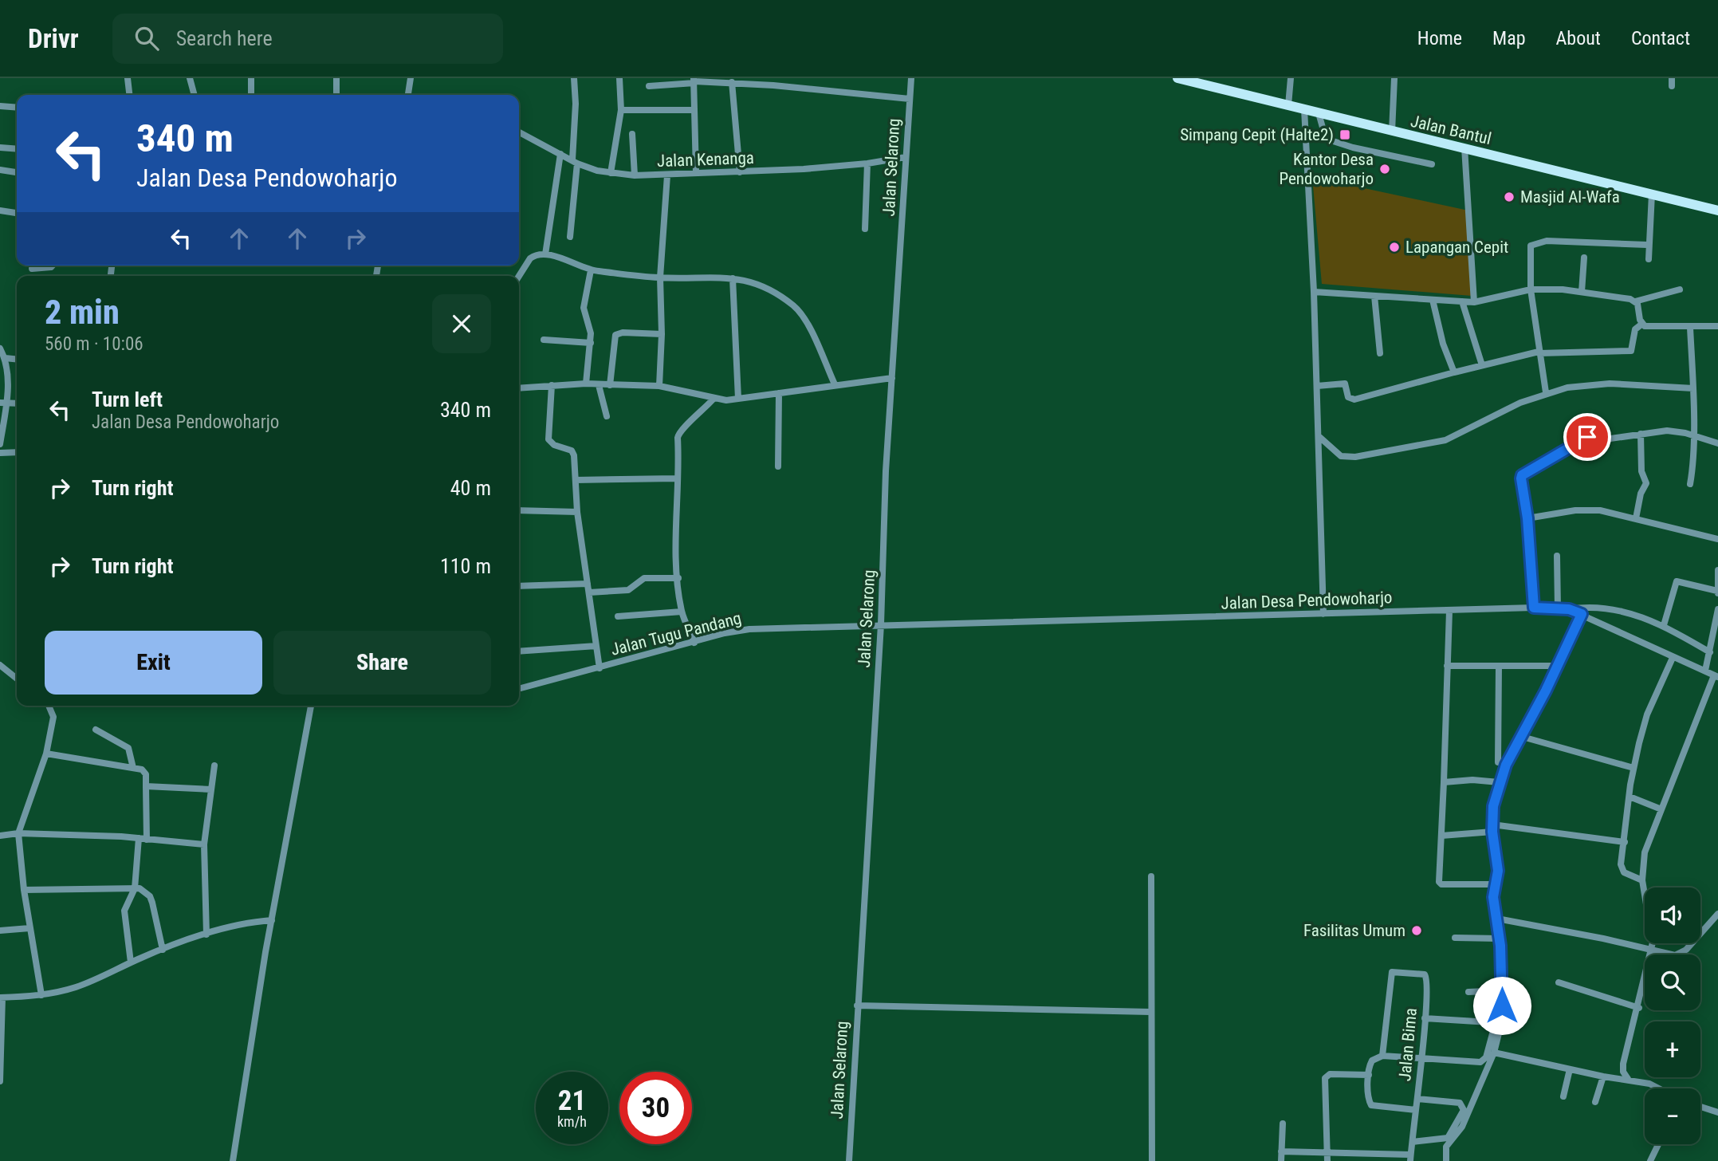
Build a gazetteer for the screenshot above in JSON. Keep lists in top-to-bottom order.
{
  "streets": {
    "main road": ["Jalan Bantul"],
    "street": [
      "Jalan Kenanga",
      "Jalan Selarong",
      "Jalan Desa Pendowoharjo",
      "Jalan Tugu Pandang",
      "Jalan Bima"
    ]
  },
  "crossings": [
    ["Jalan Kenanga", "Jalan Selarong"],
    ["Jalan Selarong", "Jalan Desa Pendowoharjo"],
    ["Jalan Selarong", "Jalan Tugu Pandang"],
    ["Jalan Desa Pendowoharjo", "Jalan Tugu Pandang"]
  ],
  "places": {
    "transit": ["Simpang Cepit (Halte2)"],
    "other": [
      "Kantor Desa Pendowoharjo",
      "Masjid Al-Wafa",
      "Lapangan Cepit",
      "Fasilitas Umum"
    ]
  },
  "page": {
    "header": "Drivr",
    "search": "Search here",
    "nav": [
      "Home",
      "Map",
      "About",
      "Contact"
    ],
    "turn": ["340 m", "Jalan Desa Pendowoharjo"],
    "heading": ["2 min", "560 m · 10:06"],
    "list": [
      {
        "name": "Turn left",
        "note": "Jalan Desa Pendowoharjo",
        "value": "340 m"
      },
      {
        "name": "Turn right",
        "value": "40 m"
      },
      {
        "name": "Turn right",
        "value": "110 m"
      }
    ],
    "buttons": ["Exit", "Share"],
    "map_buttons": ["+", "−"],
    "speed": "21 km/h",
    "limit": "30"
  }
}
